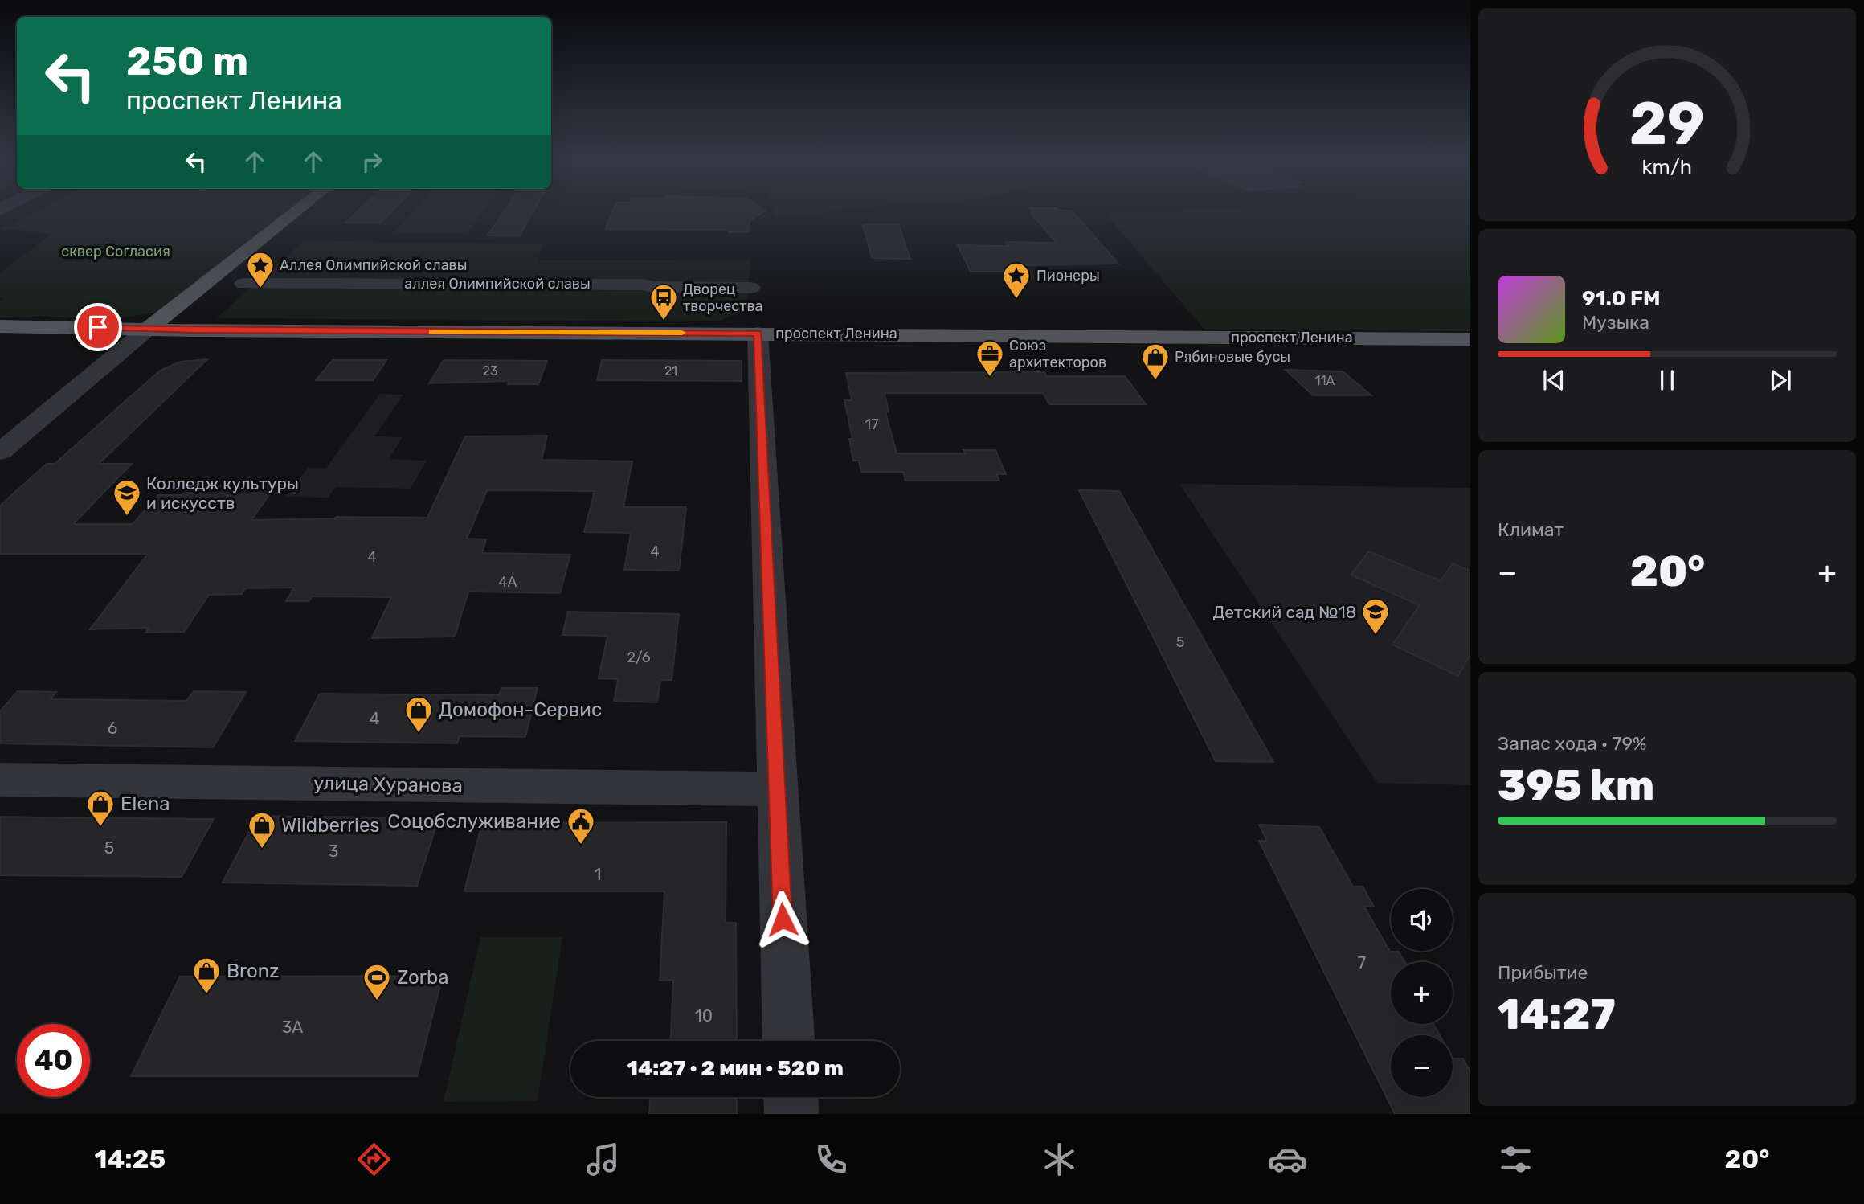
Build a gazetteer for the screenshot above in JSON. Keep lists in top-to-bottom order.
{
  "streets": {
    "main road": ["проспект Ленина"],
    "street": ["аллея Олимпийской славы", "улица Хуранова"]
  },
  "parks": ["сквер Согласия"],
  "places": {
    "place": ["Аллея Олимпийской славы", "Пионеры"],
    "bus stop": ["Дворец творчества"],
    "office": ["Союз архитекторов"],
    "shop": [
      "Рябиновые бусы",
      "Домофон-Сервис",
      "Elena",
      "Wildberries",
      "Bronz"
    ],
    "school or university": ["Колледж культуры и искусств", "Детский сад №18"],
    "public building": ["Соцобслуживание"],
    "sports": ["Zorba"]
  },
  "house_numbers": [
    "23",
    "21",
    "11А",
    "17",
    "4",
    "4",
    "4А",
    "5",
    "2/6",
    "4",
    "6",
    "5",
    "3",
    "1",
    "7",
    "10",
    "3А"
  ],
  "page": {
    "turn": ["250 m", "проспект Ленина"],
    "song": ["91.0 FM", "Музыка"],
    "tile": [
      "Климат",
      ["Запас хода · 79%", "395 km"],
      ["Прибытие", "14:27"]
    ],
    "heat": ["−", "20°", "+"],
    "map_buttons": ["+", "−"],
    "limit": "40",
    "trip": "14:27 · 2 мин · 520 m",
    "tabs": ["14:25", "20°"],
    "gauge": ["29", "km/h"]
  }
}
